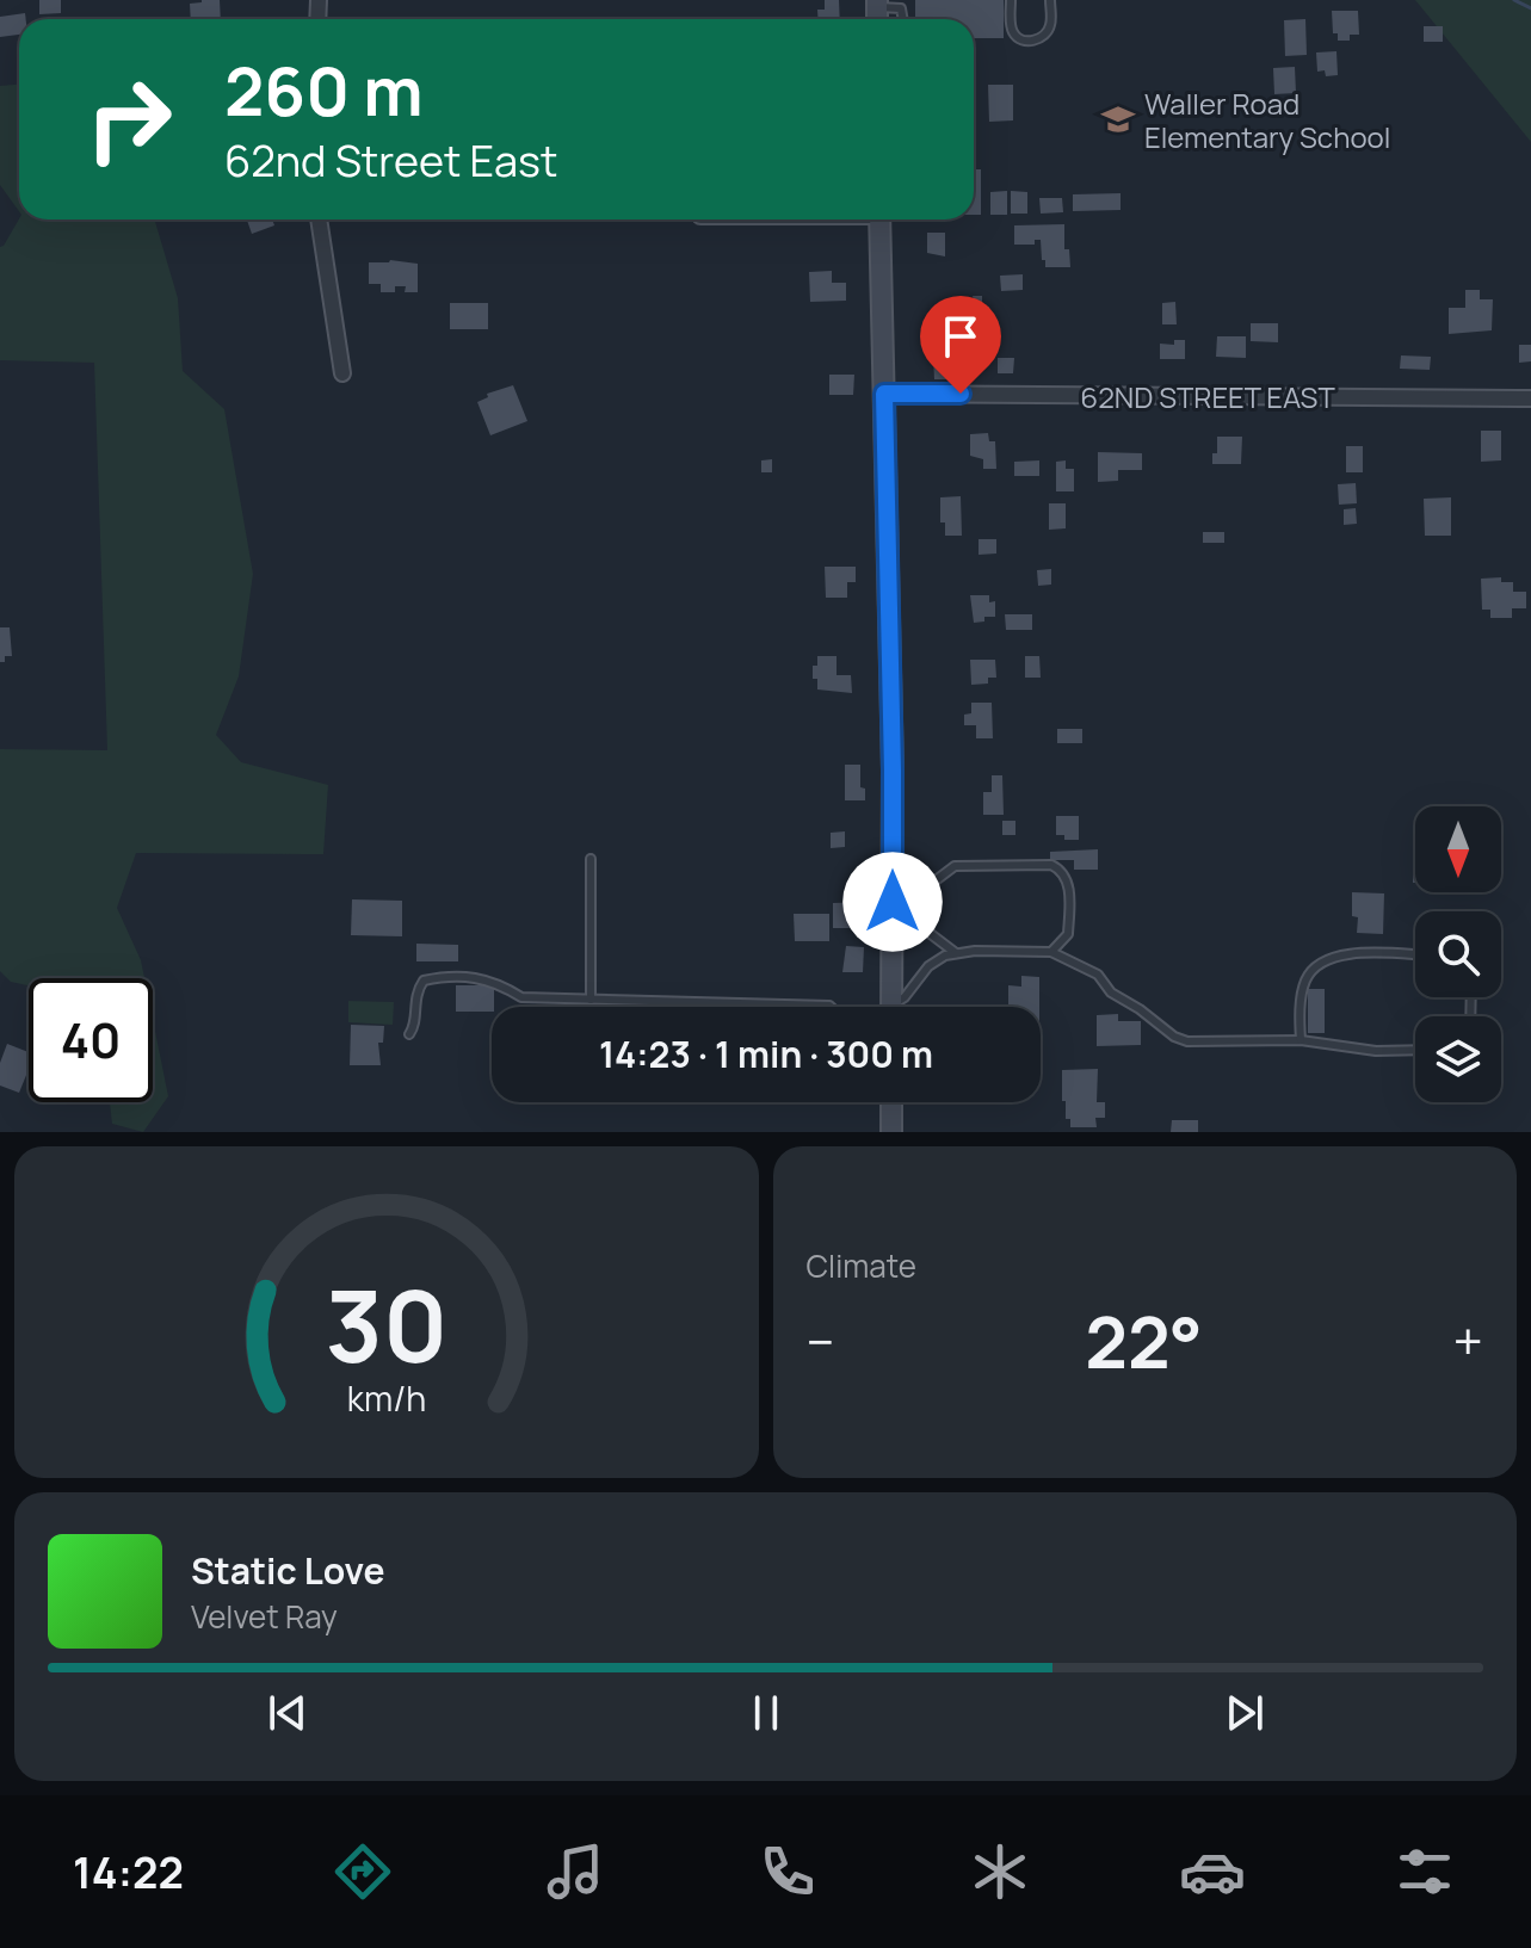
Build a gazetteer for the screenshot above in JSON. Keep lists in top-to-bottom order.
{
  "streets": {
    "street": ["62ND STREET EAST"]
  },
  "places": {
    "school or university": ["Waller Road Elementary School"]
  },
  "north": "bottom",
  "page": {
    "turn": ["260 m", "62nd Street East"],
    "limit": "40",
    "trip": "14:23 · 1 min · 300 m",
    "tile": "Climate",
    "heat": ["−", "22°", "+"],
    "song": ["Static Love", "Velvet Ray"],
    "tabs": "14:22",
    "gauge": ["30", "km/h"]
  }
}
